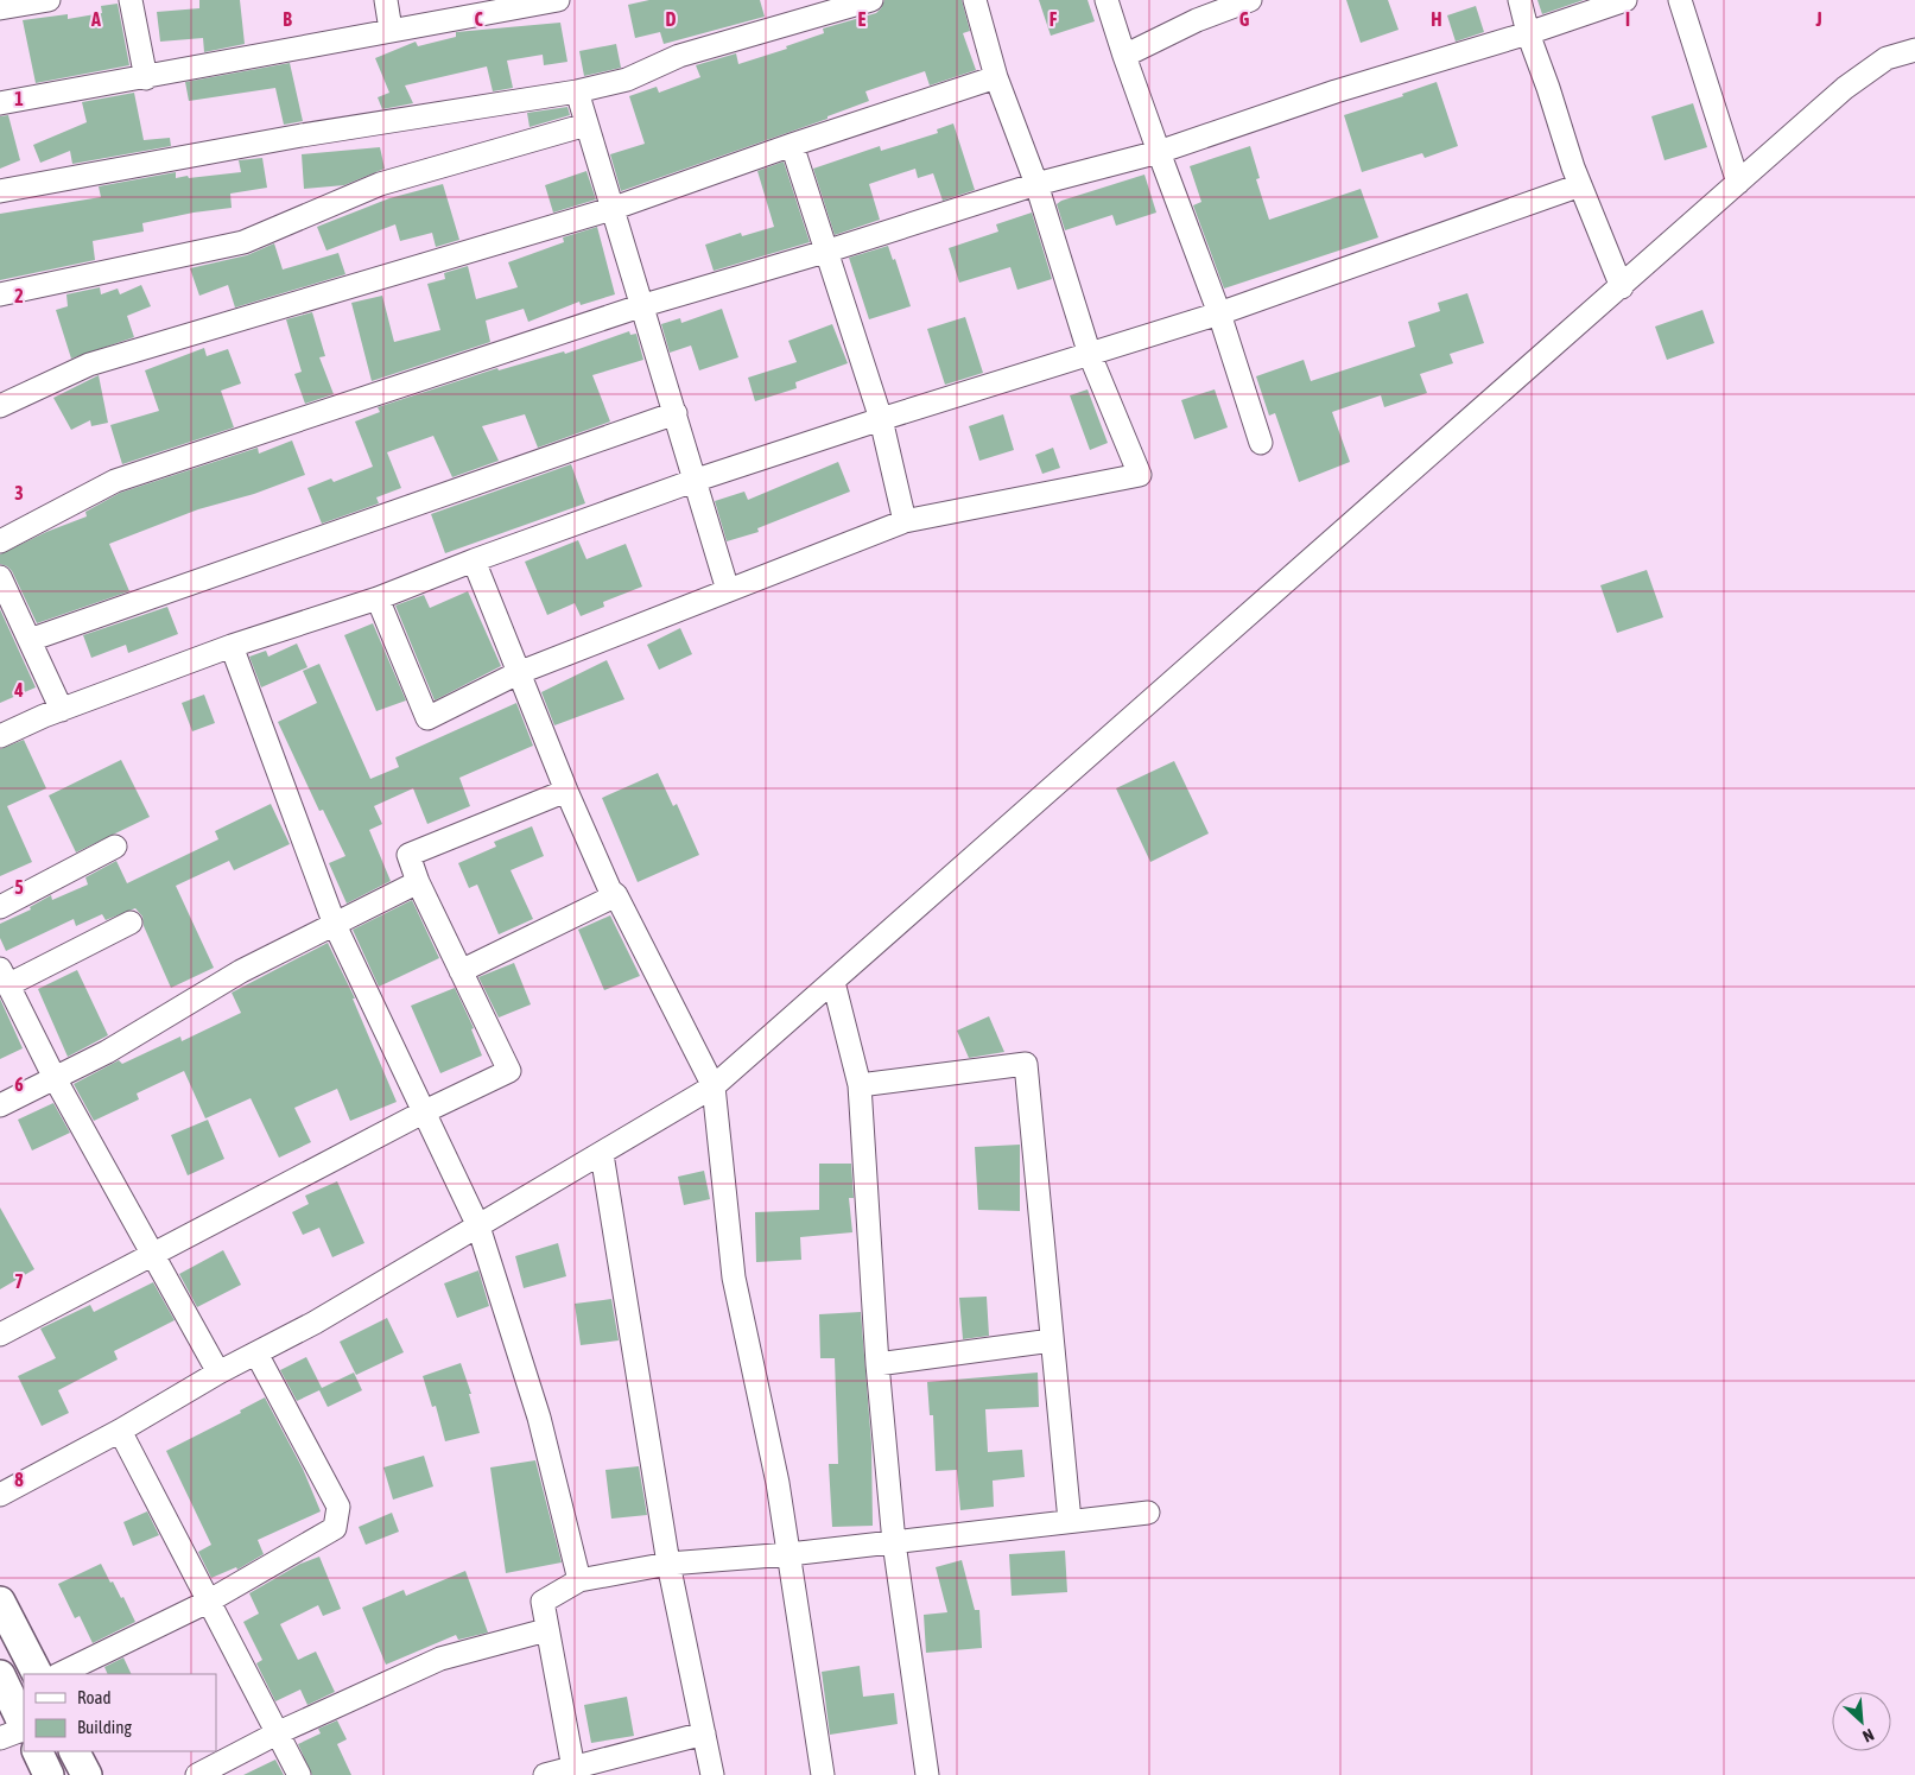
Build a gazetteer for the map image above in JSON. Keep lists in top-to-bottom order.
{
  "legend": ["Road", "Building"],
  "north": "bottom right",
  "grid": {
    "columns": [
      "A",
      "B",
      "C",
      "D",
      "E",
      "F",
      "G",
      "H",
      "I",
      "J"
    ],
    "rows": [
      "1",
      "2",
      "3",
      "4",
      "5",
      "6",
      "7",
      "8"
    ]
  }
}
